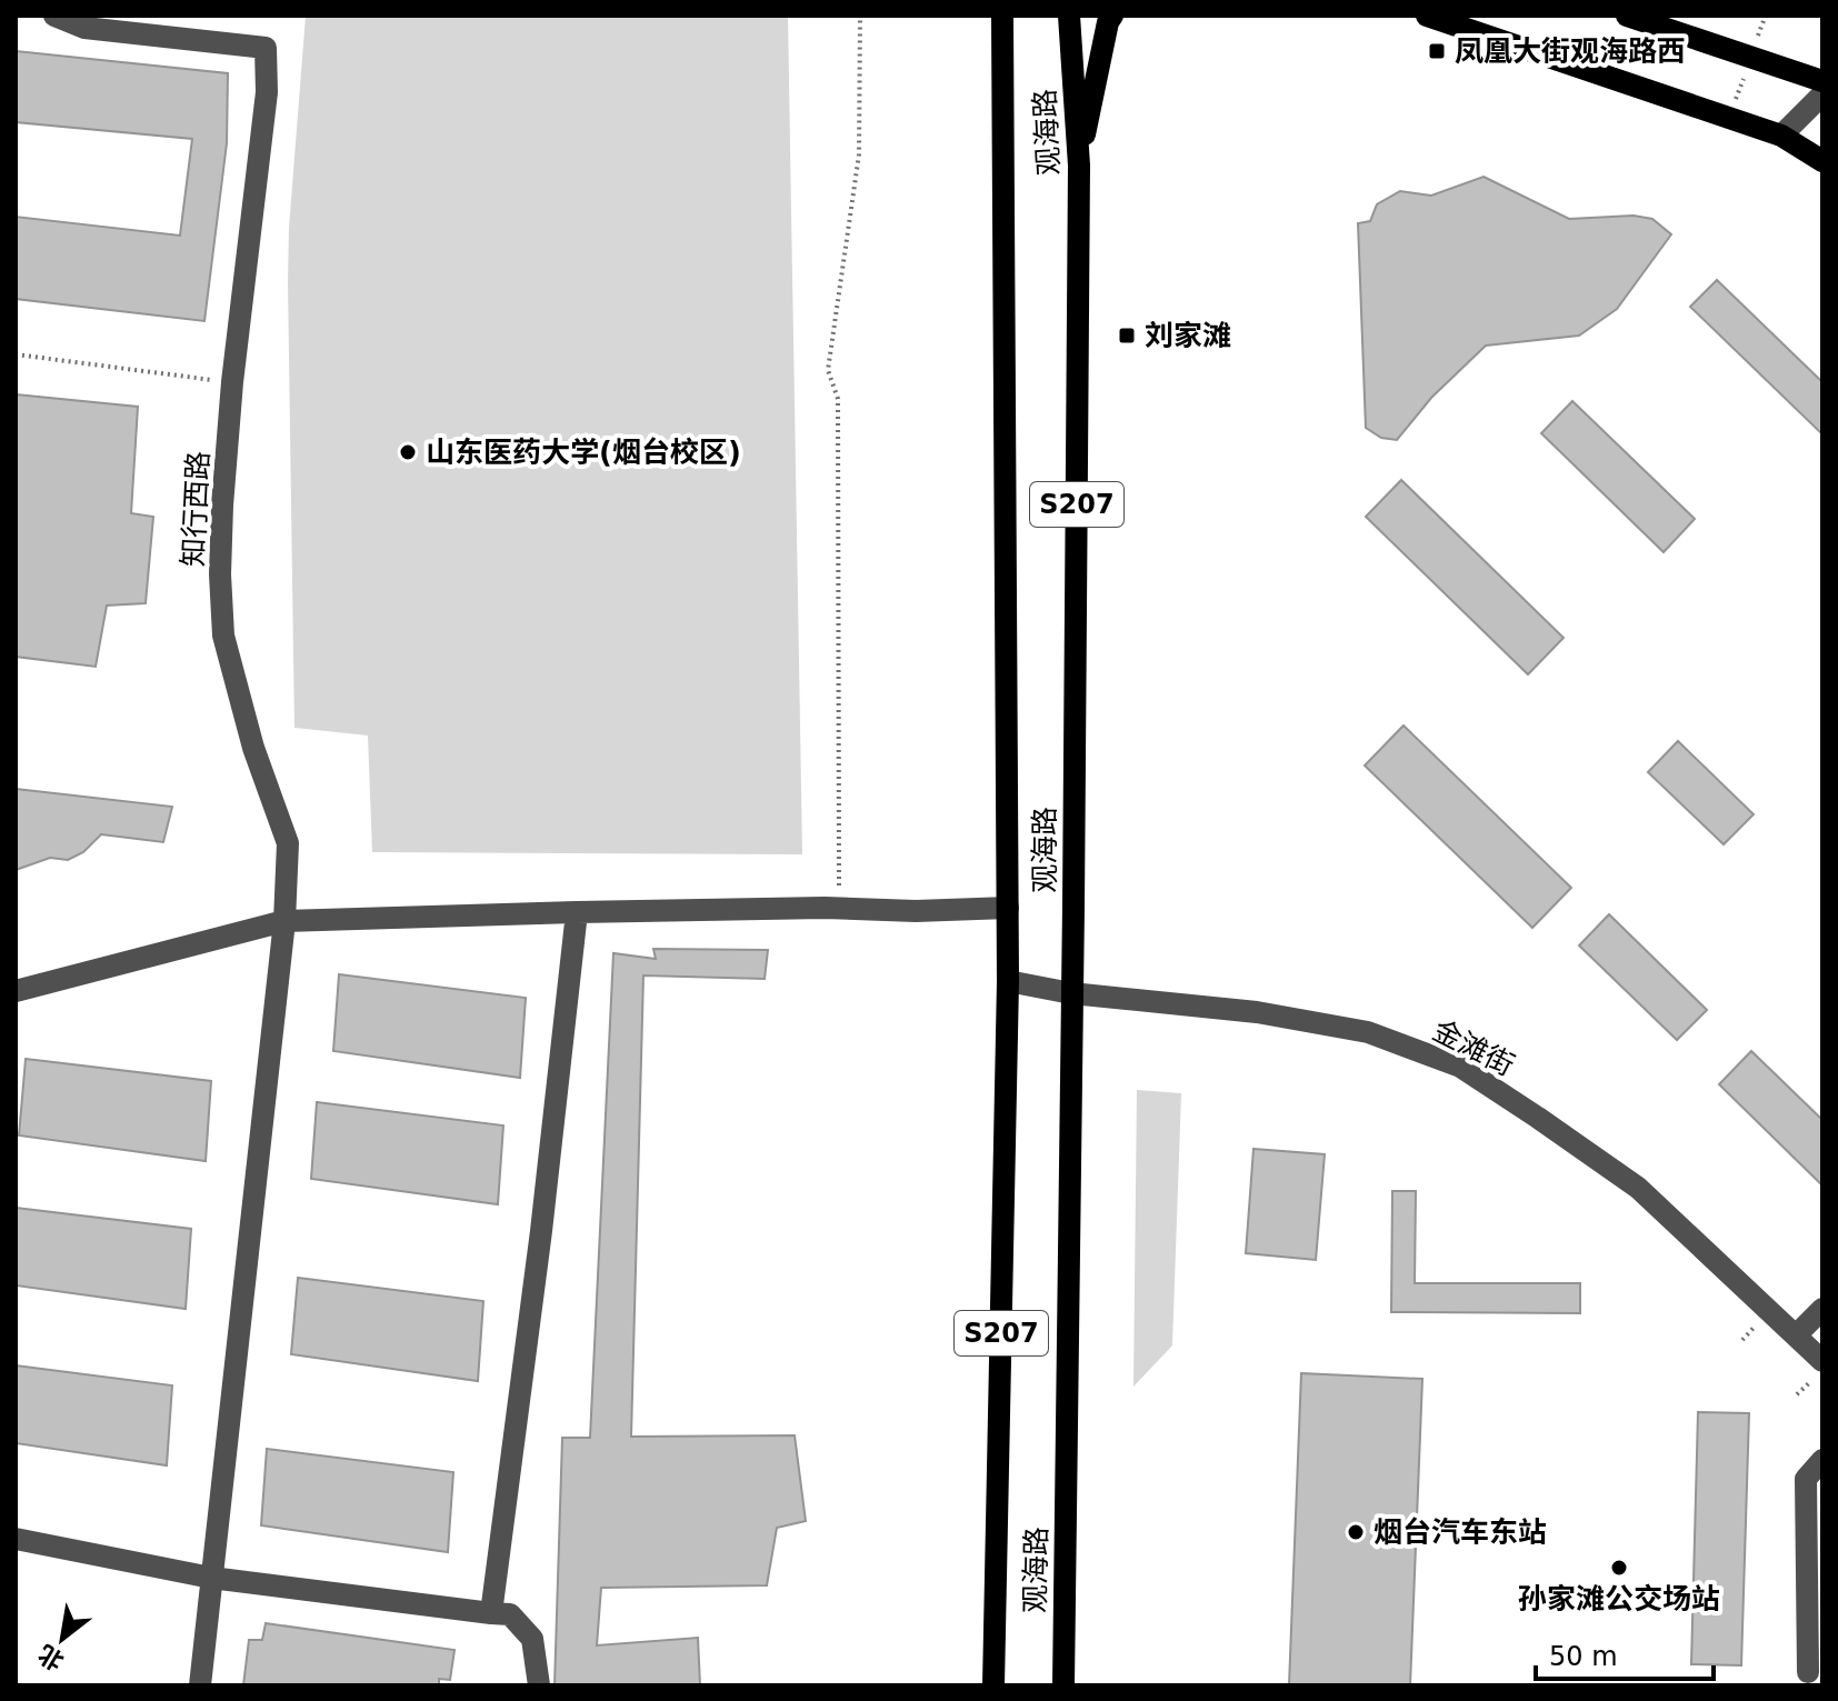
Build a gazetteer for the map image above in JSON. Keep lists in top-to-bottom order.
{
  "streets": {
    "main road": ["观海路", "S207"],
    "street": ["知行西路", "金滩街"]
  },
  "crossings": [
    ["观海路", "金滩街"]
  ],
  "places": {
    "transit": ["凤凰大街观海路西", "刘家滩"],
    "other": ["山东医药大学(烟台校区)", "烟台汽车东站", "孙家滩公交场站"]
  },
  "scale_bar": "50 m",
  "north": "bottom left"
}
